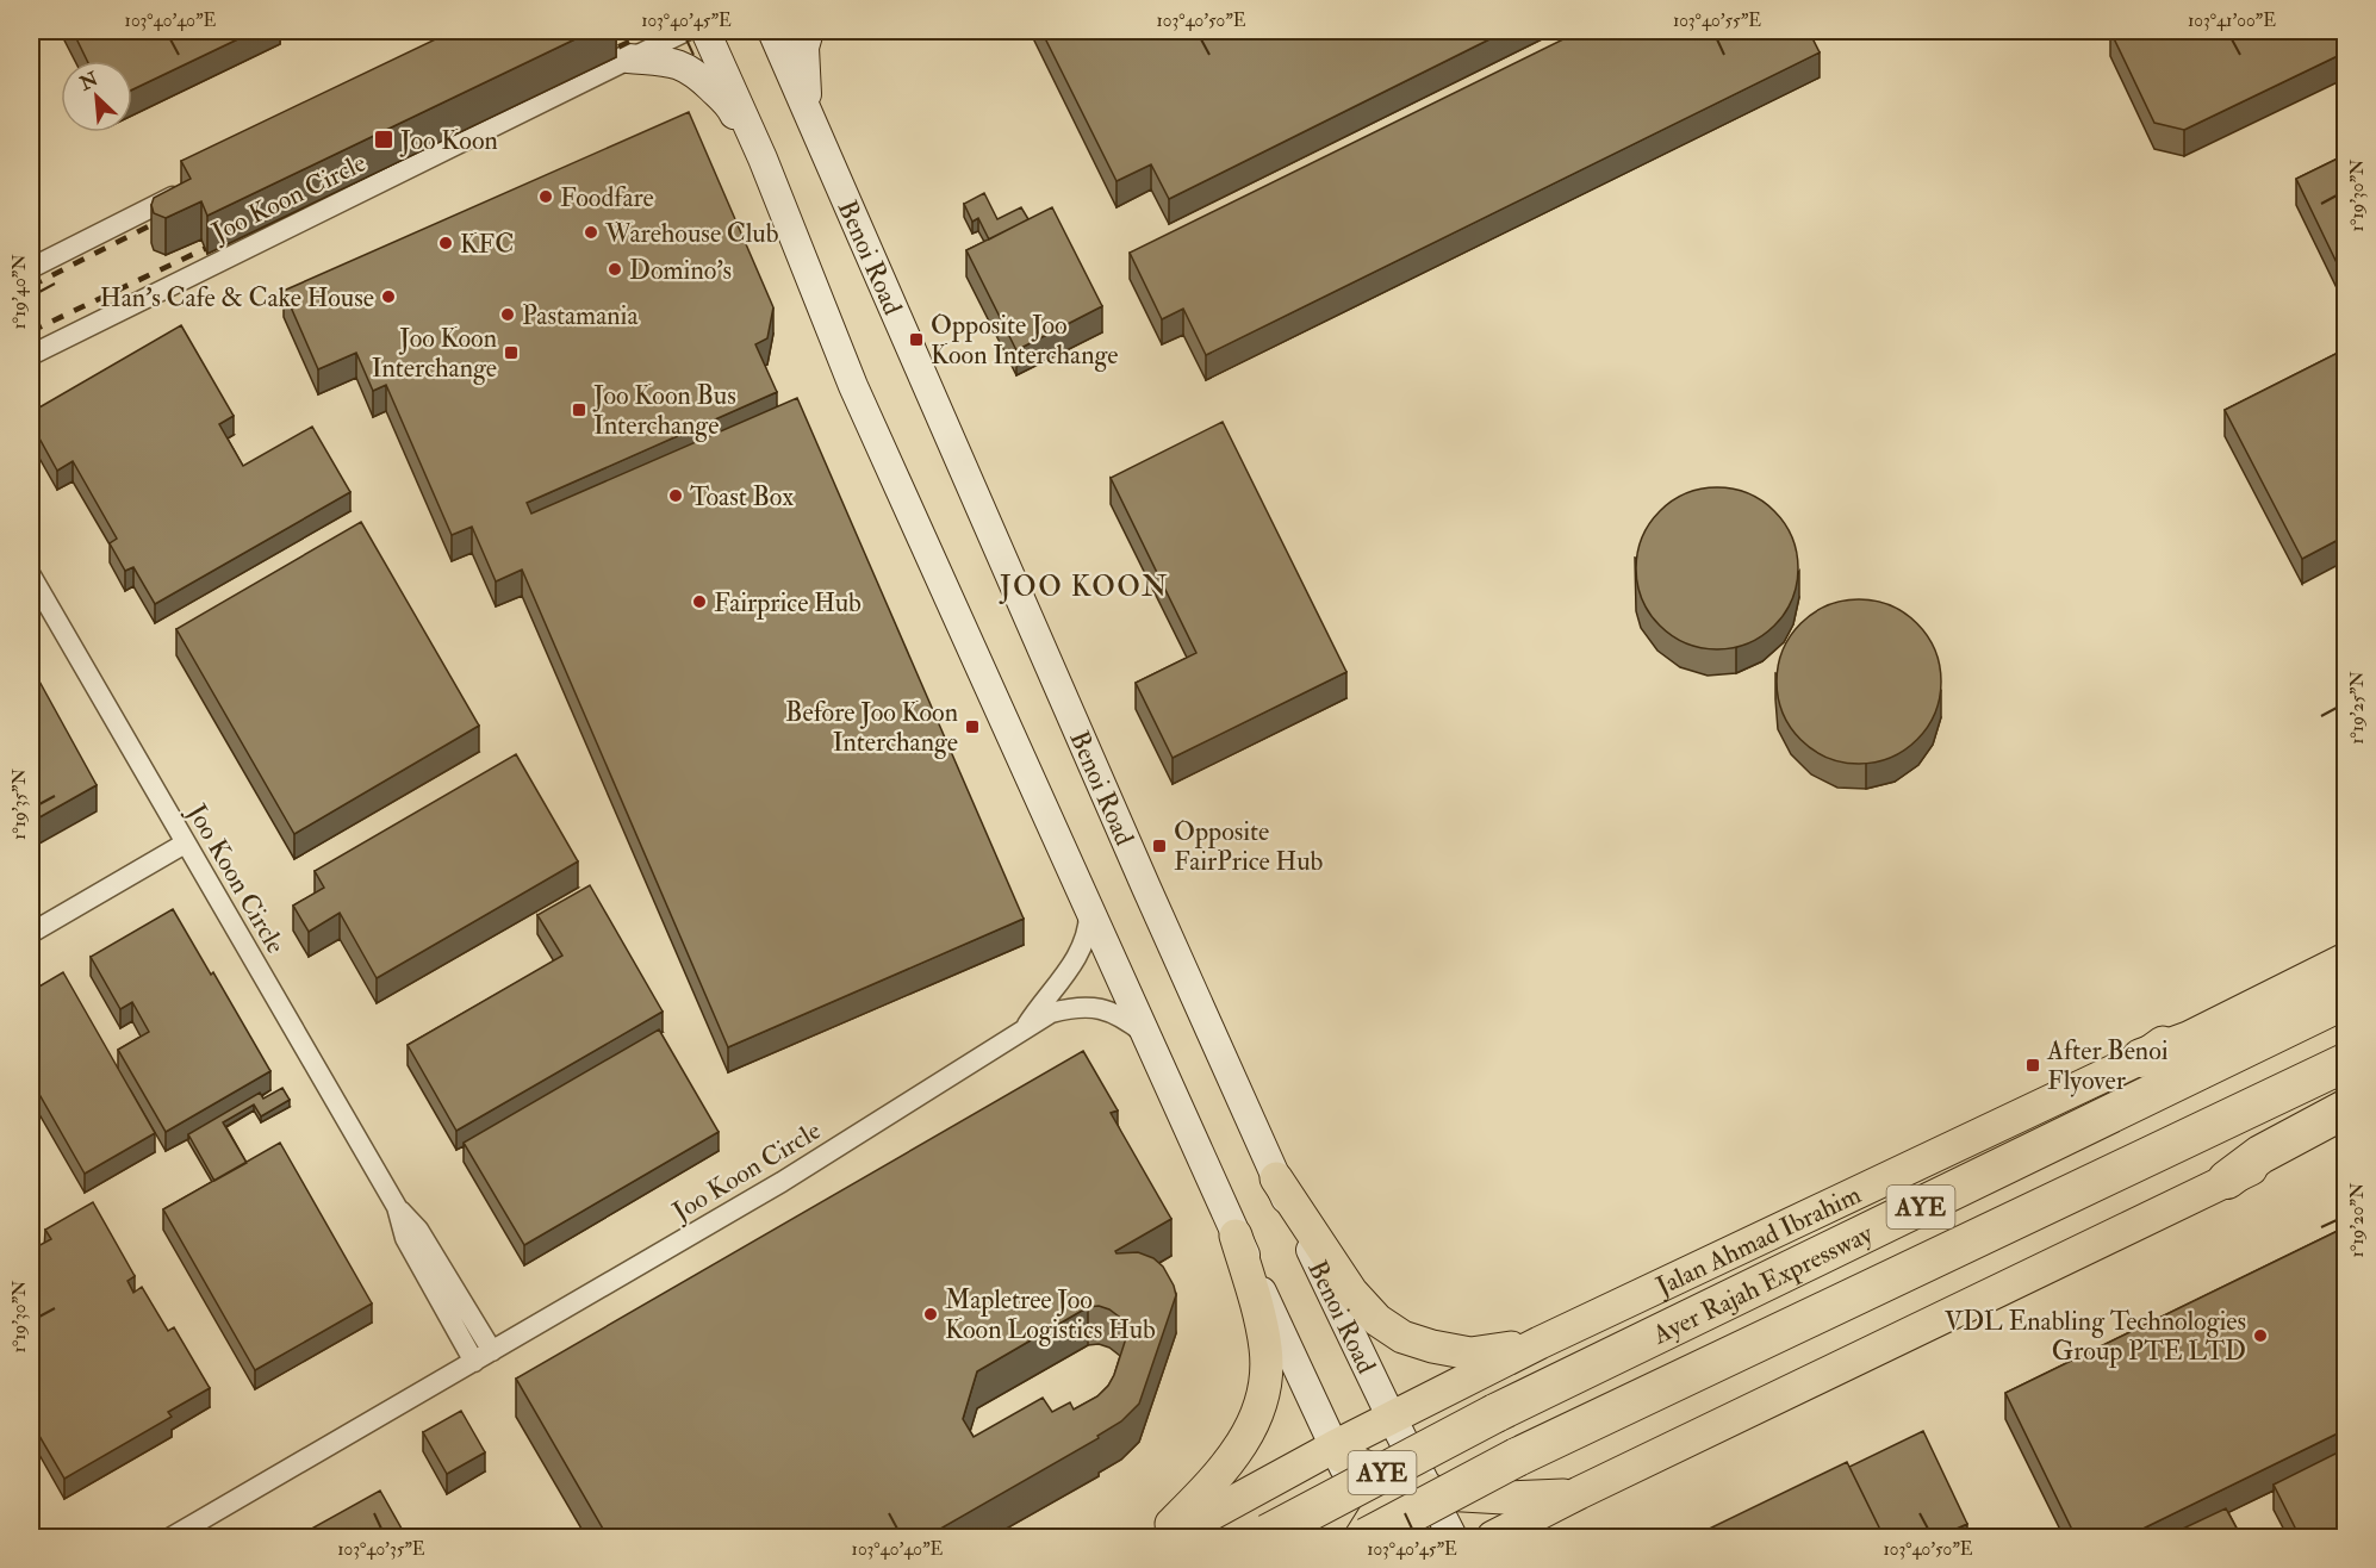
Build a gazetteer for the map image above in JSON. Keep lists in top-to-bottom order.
{
  "streets": {
    "highway": ["AYE", "Ayer Rajah Expressway"],
    "main road": ["Benoi Road", "Jalan Ahmad Ibrahim"],
    "street": ["Joo Koon Circle"]
  },
  "crossings": [
    ["Benoi Road", "Jalan Ahmad Ibrahim"]
  ],
  "districts": ["JOO KOON"],
  "places": {
    "transit": [
      "Joo Koon",
      "Opposite Joo Koon Interchange",
      "Joo Koon Interchange",
      "Joo Koon Bus Interchange",
      "Before Joo Koon Interchange",
      "Opposite FairPrice Hub",
      "After Benoi Flyover"
    ],
    "other": [
      "Foodfare",
      "Warehouse Club",
      "KFC",
      "Domino's",
      "Han's Cafe & Cake House",
      "Pastamania",
      "Toast Box",
      "Fairprice Hub",
      "Mapletree Joo Koon Logistics Hub",
      "VDL Enabling Technologies Group PTE LTD"
    ]
  },
  "north": "top left",
  "coordinates": [
    "103°40'40\"E",
    "103°40'45\"E",
    "103°40'50\"E",
    "103°40'55\"E",
    "103°41'00\"E",
    "1°19'30\"N",
    "1°19'40\"N",
    "1°19'25\"N",
    "1°19'35\"N",
    "1°19'20\"N",
    "103°40'35\"E"
  ]
}
